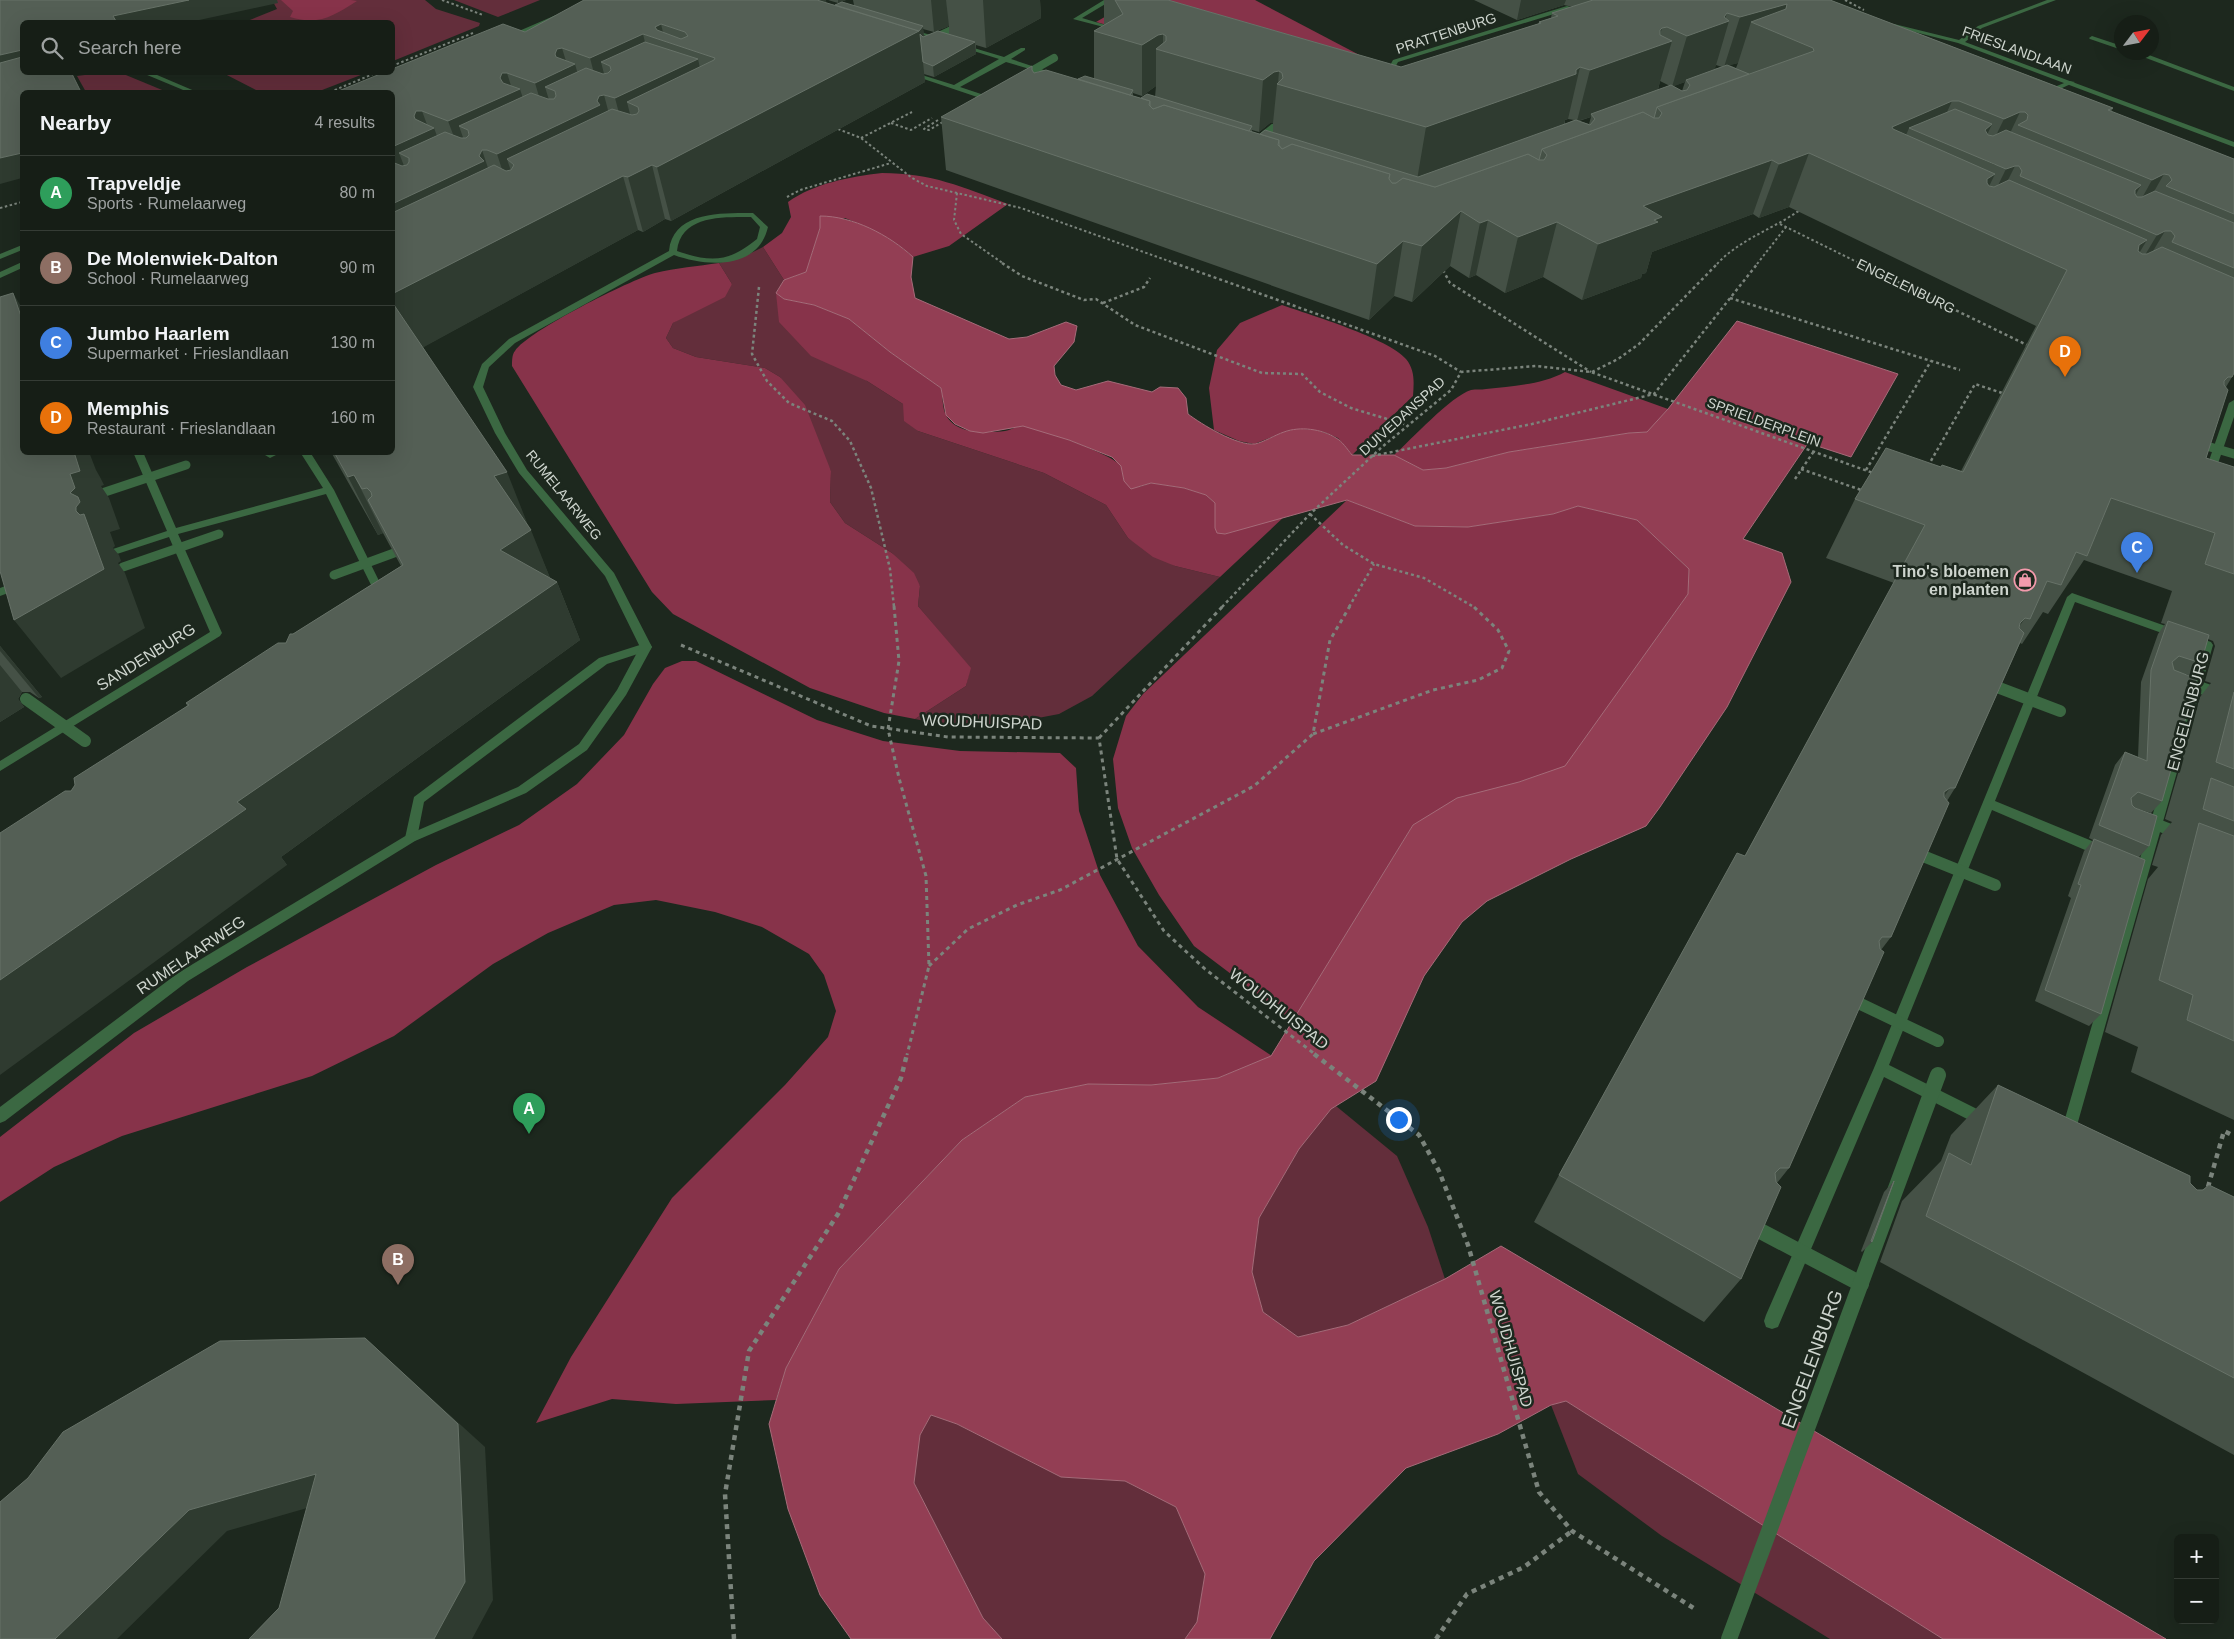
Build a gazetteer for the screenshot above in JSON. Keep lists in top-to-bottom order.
{
  "streets": {
    "street": [
      "PRATTENBURG",
      "FRIESLANDLAAN",
      "ENGELENBURG",
      "RUMELAARWEG",
      "SANDENBURG"
    ],
    "path": ["DUIVEDANSPAD", "SPRIELDERPLEIN", "WOUDHUISPAD"]
  },
  "crossings": [
    ["DUIVEDANSPAD", "SPRIELDERPLEIN"],
    ["DUIVEDANSPAD", "WOUDHUISPAD"],
    ["RUMELAARWEG", "WOUDHUISPAD"]
  ],
  "places": {
    "shop": ["Tino's bloemen en planten"]
  },
  "north": "top right",
  "page": {
    "search": "Search here",
    "heading": ["Nearby", "4 results"],
    "list": [
      {
        "mark": "A",
        "name": "Trapveldje",
        "note": "Sports · Rumelaarweg",
        "value": "80 m"
      },
      {
        "mark": "B",
        "name": "De Molenwiek-Dalton",
        "note": "School · Rumelaarweg",
        "value": "90 m"
      },
      {
        "mark": "C",
        "name": "Jumbo Haarlem",
        "note": "Supermarket · Frieslandlaan",
        "value": "130 m"
      },
      {
        "mark": "D",
        "name": "Memphis",
        "note": "Restaurant · Frieslandlaan",
        "value": "160 m"
      }
    ],
    "pins": [
      "D",
      "C",
      "A",
      "B"
    ],
    "map_buttons": ["+", "−"]
  }
}
